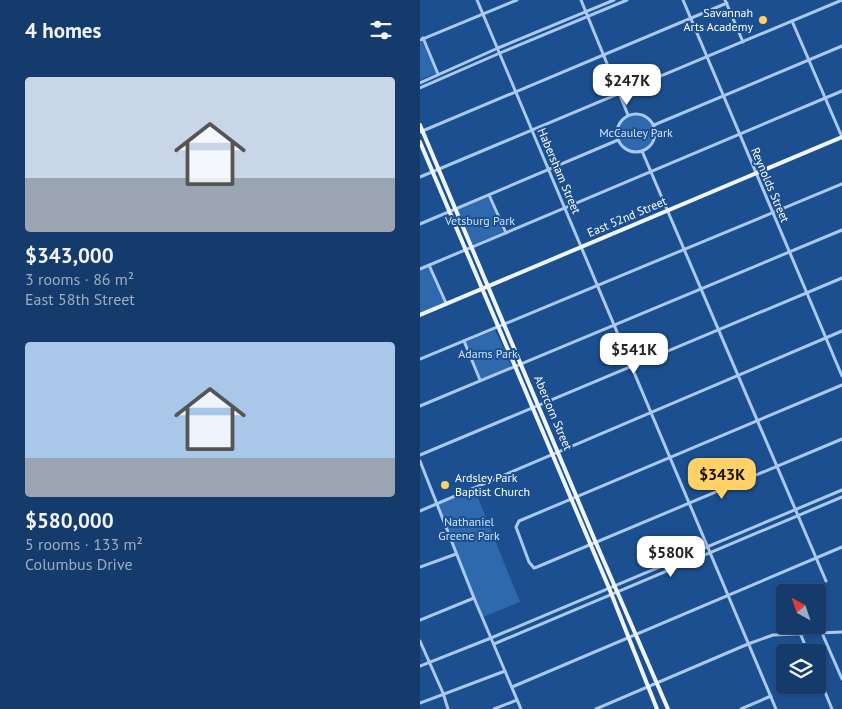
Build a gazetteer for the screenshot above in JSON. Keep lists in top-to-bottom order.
{
  "streets": {
    "main road": ["East 52nd Street", "Abercorn Street"],
    "street": ["Habersham Street", "Reynolds Street"]
  },
  "crossings": [
    ["Habersham Street", "East 52nd Street"],
    ["Reynolds Street", "East 52nd Street"],
    ["East 52nd Street", "Abercorn Street"]
  ],
  "parks": [
    "McCauley Park",
    "Vetsburg Park",
    "Adams Park",
    "Nathaniel Greene Park"
  ],
  "places": ["Savannah Arts Academy", "Ardsley Park Baptist Church"],
  "north": "top left",
  "page": {
    "heading": "4 homes",
    "list": [
      {
        "name": "$343,000",
        "note": "3 rooms · 86 m² · East 58th Street"
      },
      {
        "name": "$580,000",
        "note": "5 rooms · 133 m² · Columbus Drive"
      }
    ],
    "price": [
      "$247K",
      "$541K",
      "$343K",
      "$580K"
    ]
  }
}
